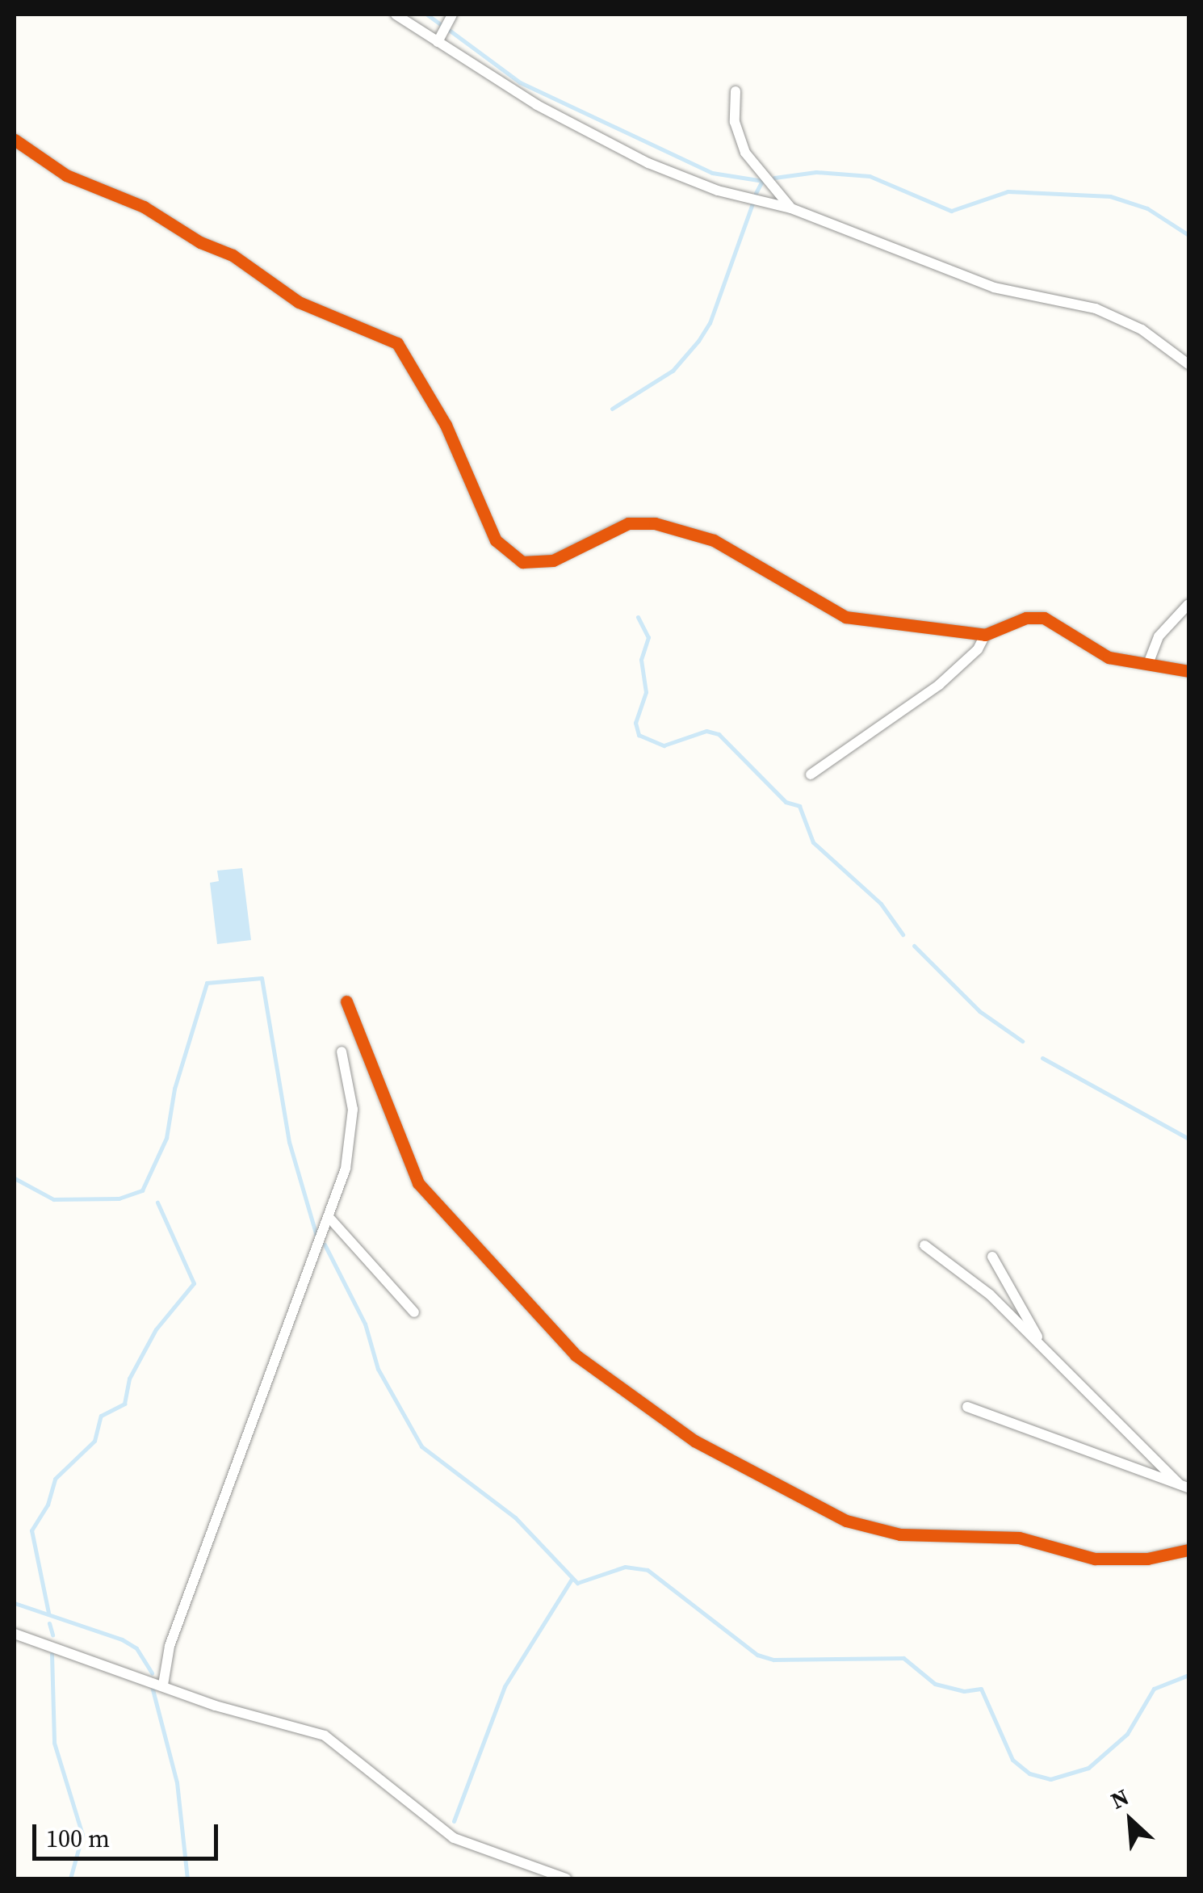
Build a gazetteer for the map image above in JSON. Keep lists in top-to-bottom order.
{
  "scale_bar": "100 m",
  "north": "top left"
}
